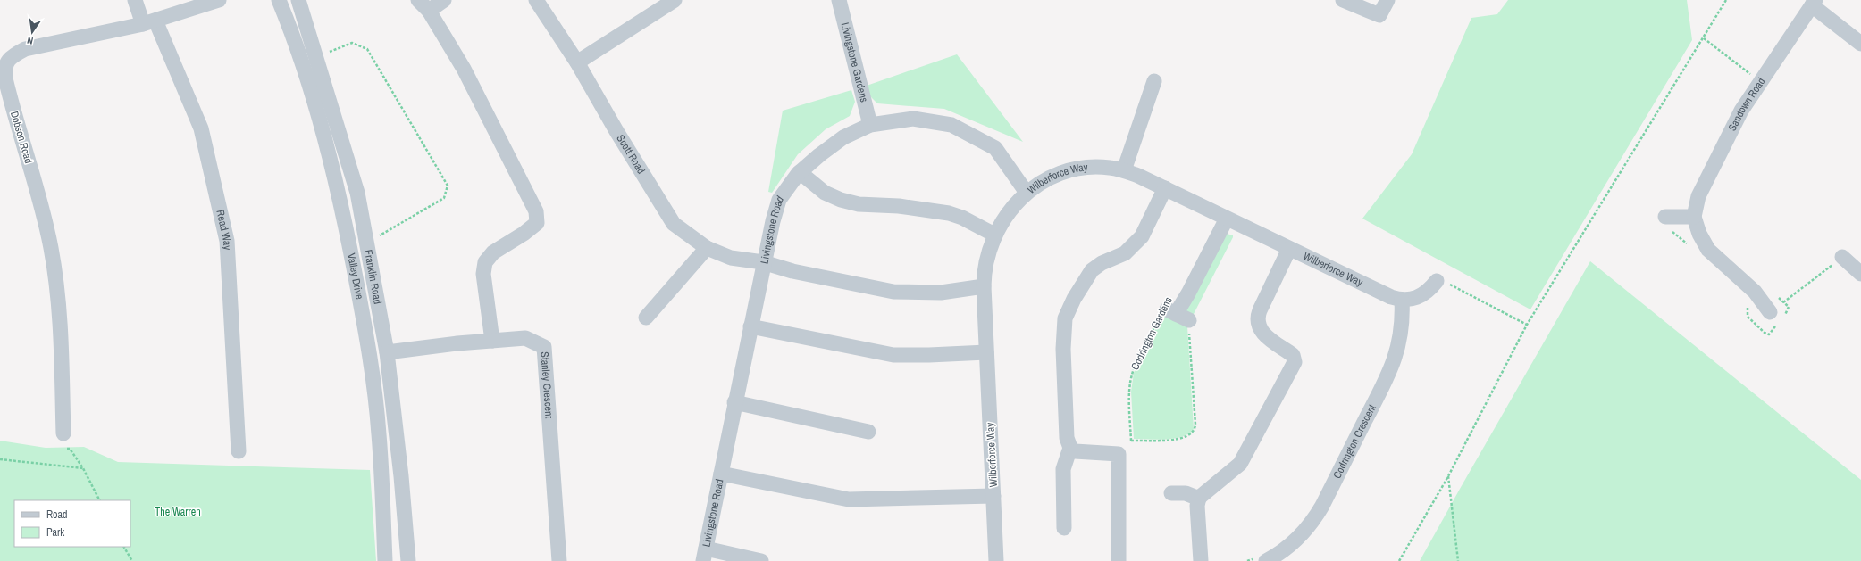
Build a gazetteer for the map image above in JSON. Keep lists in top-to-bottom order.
{
  "streets": {
    "street": [
      "Livingstone Gardens",
      "Sandown Road",
      "Dobson Road",
      "Scott Road",
      "Wilberforce Way",
      "Read Way",
      "Livingstone Road",
      "Valley Drive",
      "Franklin Road",
      "Codrington Gardens",
      "Stanley Crescent",
      "Codrington Crescent"
    ]
  },
  "crossings": [
    ["Livingstone Gardens", "Livingstone Road"],
    ["Dobson Road", "Read Way"],
    ["Scott Road", "Wilberforce Way"],
    ["Scott Road", "Livingstone Road"],
    ["Wilberforce Way", "Livingstone Road"],
    ["Wilberforce Way", "Codrington Gardens"],
    ["Wilberforce Way", "Codrington Crescent"],
    ["Franklin Road", "Stanley Crescent"]
  ],
  "parks": ["The Warren"],
  "legend": ["Road", "Park"],
  "north": "bottom"
}
